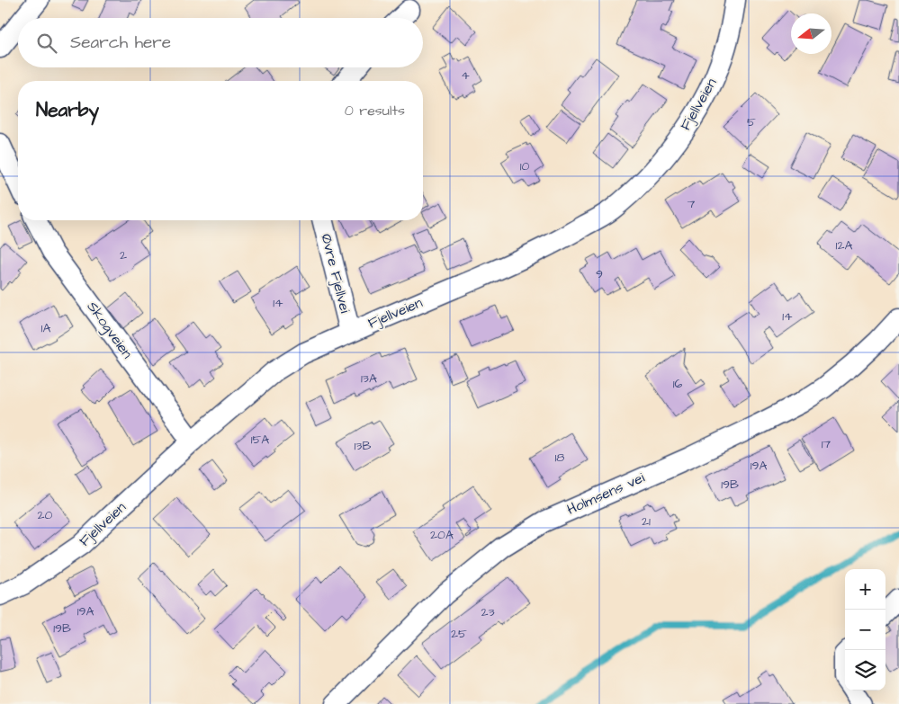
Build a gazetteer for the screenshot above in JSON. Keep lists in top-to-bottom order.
{
  "streets": {
    "street": [
      "Fjellveien",
      "Øvre Fjellvei",
      "Skogveien",
      "Holmsens vei"
    ]
  },
  "crossings": [
    ["Fjellveien", "Øvre Fjellvei"],
    ["Fjellveien", "Skogveien"]
  ],
  "house_numbers": [
    "4",
    "5",
    "10",
    "7",
    "12A",
    "2",
    "9",
    "14",
    "14",
    "1A",
    "13A",
    "16",
    "15A",
    "17",
    "13B",
    "18",
    "19A",
    "19B",
    "20",
    "21",
    "20A",
    "19A",
    "23",
    "19B",
    "25"
  ],
  "north": "left",
  "page": {
    "search": "Search here",
    "heading": ["Nearby", "0 results"],
    "map_buttons": ["+", "−"]
  }
}
